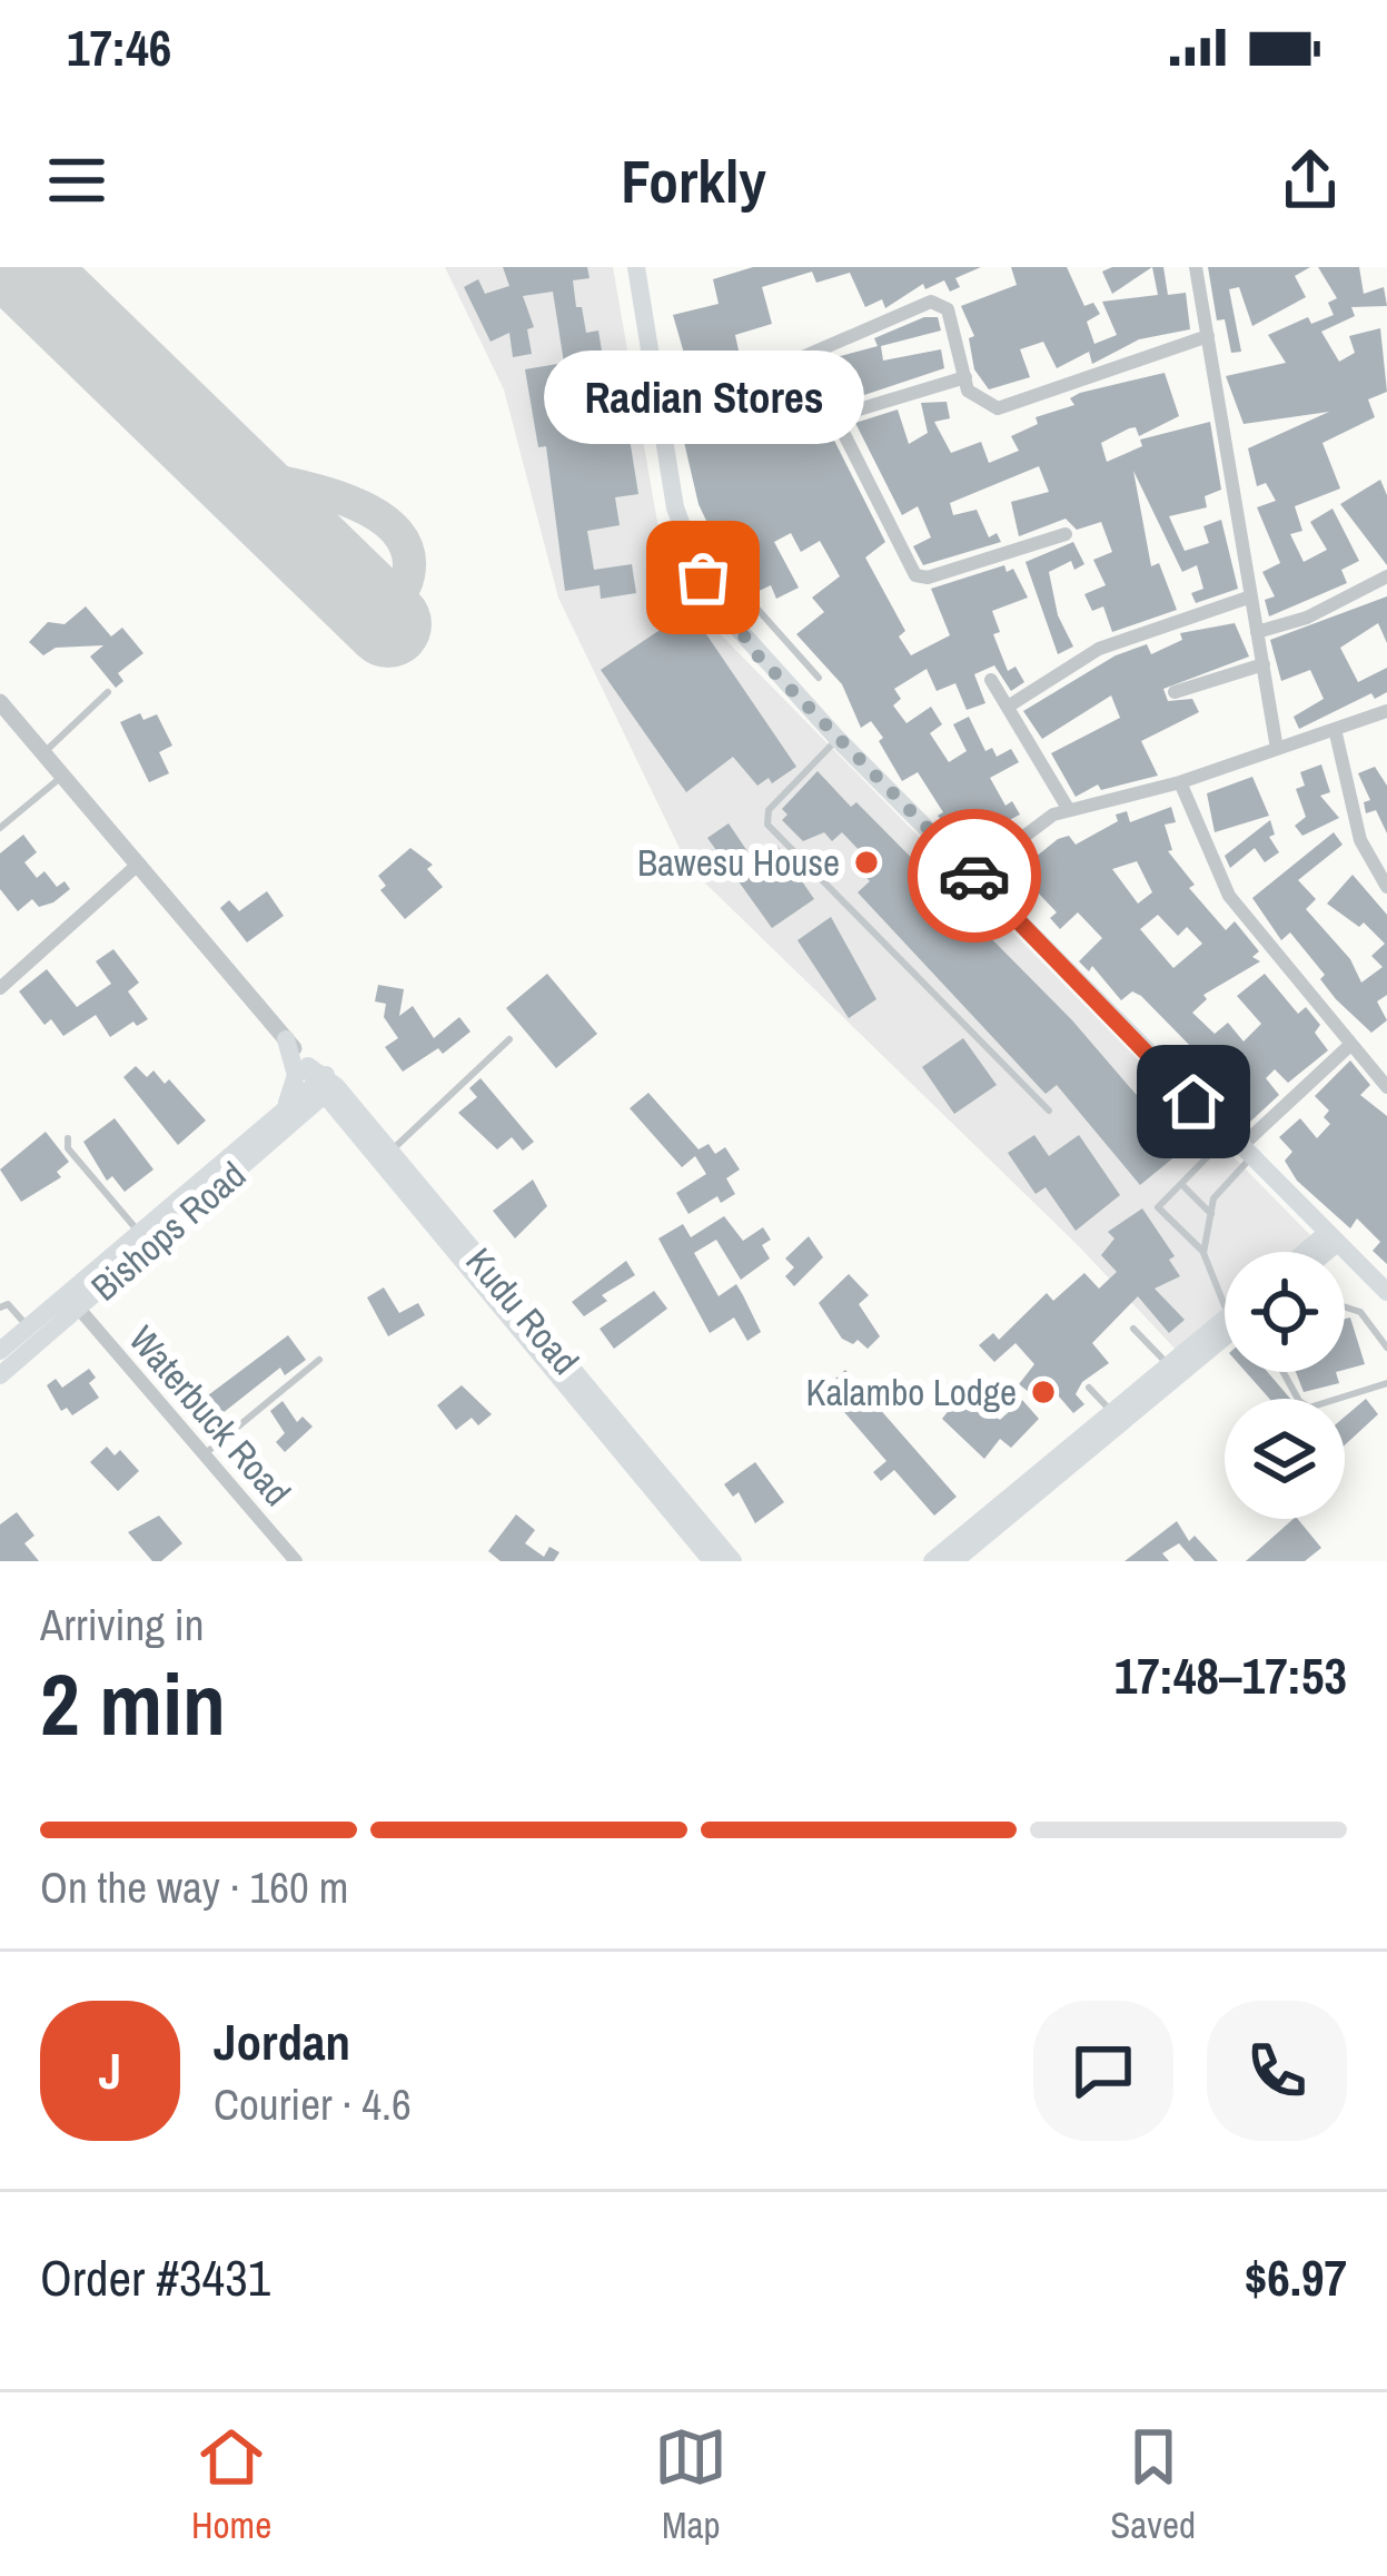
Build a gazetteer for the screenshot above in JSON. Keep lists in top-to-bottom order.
{
  "streets": {
    "main road": ["Bishops Road", "Kudu Road"],
    "street": ["Waterbuck Road"]
  },
  "crossings": [
    ["Bishops Road", "Kudu Road"],
    ["Bishops Road", "Waterbuck Road"]
  ],
  "places": ["Radian Stores", "Bawesu House", "Kalambo Lodge"],
  "page": {
    "status": "17:46",
    "header": "Forkly",
    "bubble": "Radian Stores",
    "heading": ["2 min", "Arriving in", "17:48–17:53"],
    "panel": [
      "Jordan",
      "Courier · 4.6",
      "Order #3431",
      "$6.97"
    ],
    "bar": "On the way · 160 m",
    "round": "J",
    "tabs": ["Home", "Map", "Saved"]
  }
}
